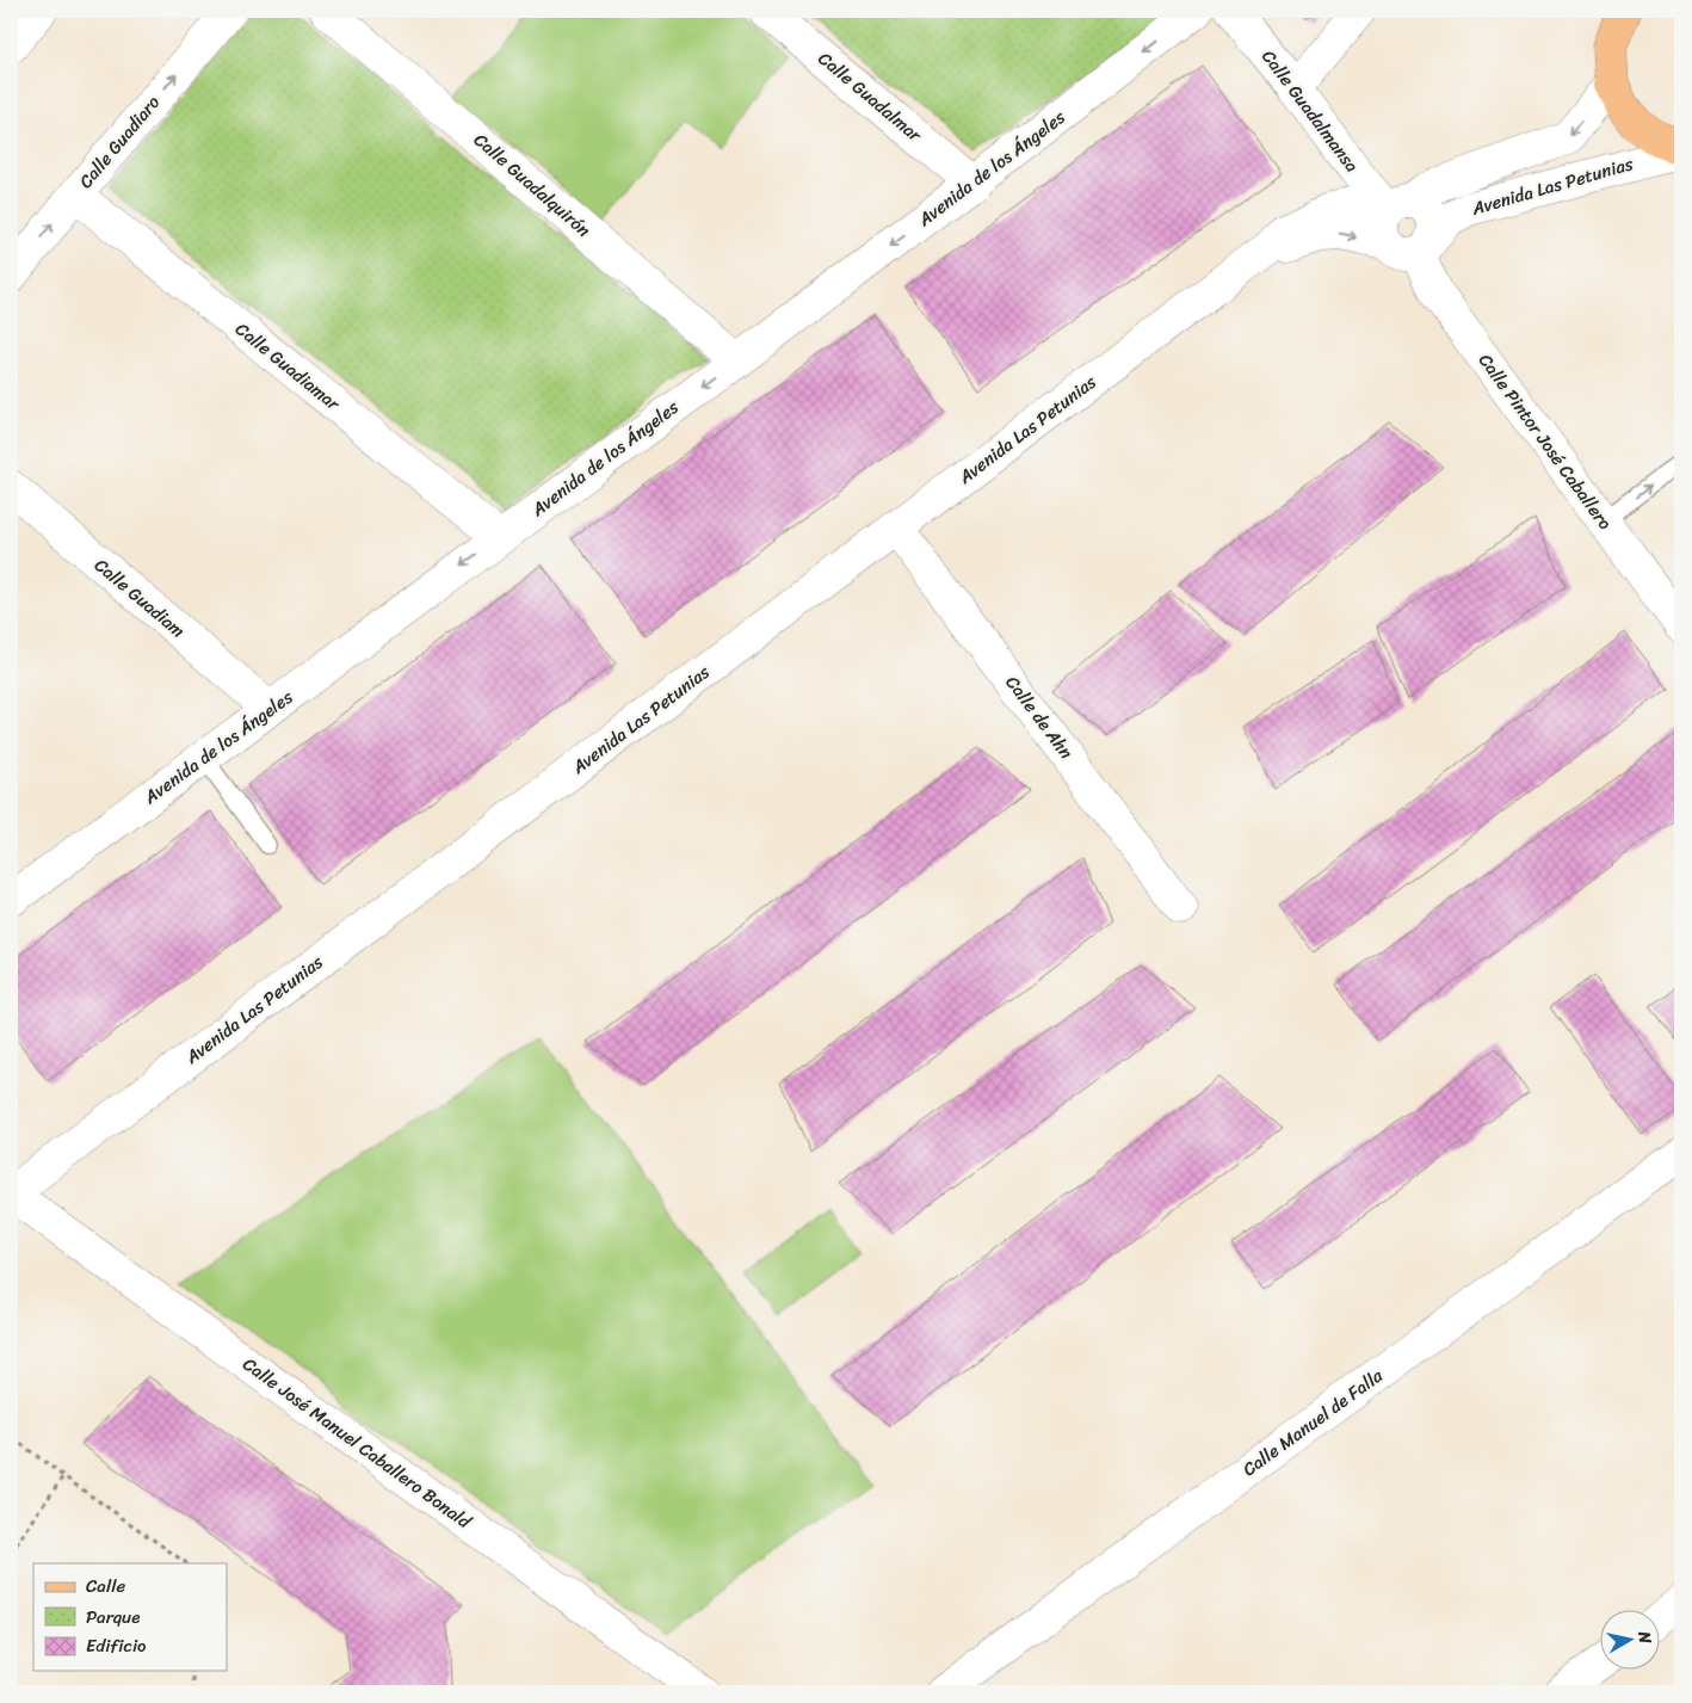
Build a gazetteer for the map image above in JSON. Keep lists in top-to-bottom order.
{
  "streets": {
    "street": [
      "Calle Guadalmar",
      "Calle Guadalmansa",
      "Calle Guadiaro",
      "Avenida de los Ángeles",
      "Calle Guadalquirón",
      "Avenida Las Petunias",
      "Calle Guadiamar",
      "Calle Pintor José Caballero",
      "Calle Guadiam",
      "Calle de Ahn",
      "Calle Manuel de Falla",
      "Calle José Manuel Caballero Bonald"
    ]
  },
  "crossings": [
    ["Calle Guadalmar", "Avenida de los Ángeles"],
    ["Calle Guadalmansa", "Avenida Las Petunias"],
    ["Calle Guadalmansa", "Calle Pintor José Caballero"],
    ["Calle Guadiaro", "Calle Guadiamar"],
    ["Avenida de los Ángeles", "Calle Guadalquirón"],
    ["Avenida de los Ángeles", "Calle Guadiamar"],
    ["Avenida de los Ángeles", "Calle Guadiam"],
    ["Avenida Las Petunias", "Calle Pintor José Caballero"],
    ["Avenida Las Petunias", "Calle de Ahn"],
    ["Avenida Las Petunias", "Calle José Manuel Caballero Bonald"]
  ],
  "one_way": ["Calle Guadiaro", "Avenida de los Ángeles"],
  "legend": ["Calle", "Parque", "Edificio"],
  "north": "right"
}
